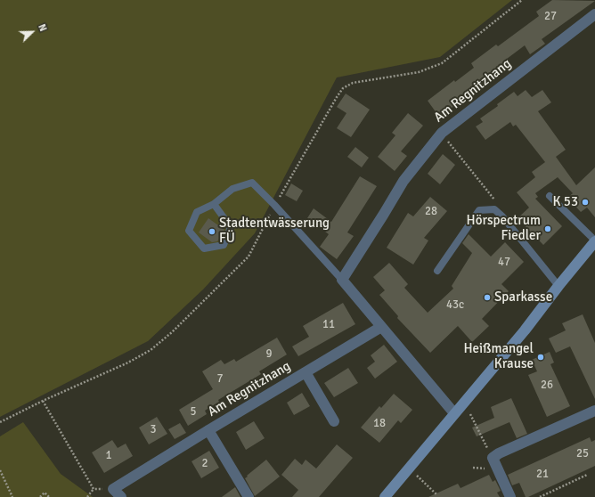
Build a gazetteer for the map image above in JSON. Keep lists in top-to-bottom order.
{
  "streets": {
    "street": ["Am Regnitzhang"]
  },
  "places": [
    "K 53",
    "Hörspectrum Fiedler",
    "Stadtentwässerung FÜ",
    "Sparkasse",
    "Heißmangel Krause"
  ],
  "house_numbers": [
    "27",
    "28",
    "47",
    "43c",
    "11",
    "9",
    "7",
    "26",
    "5",
    "18",
    "3",
    "25",
    "1",
    "2",
    "21"
  ],
  "north": "top right"
}
